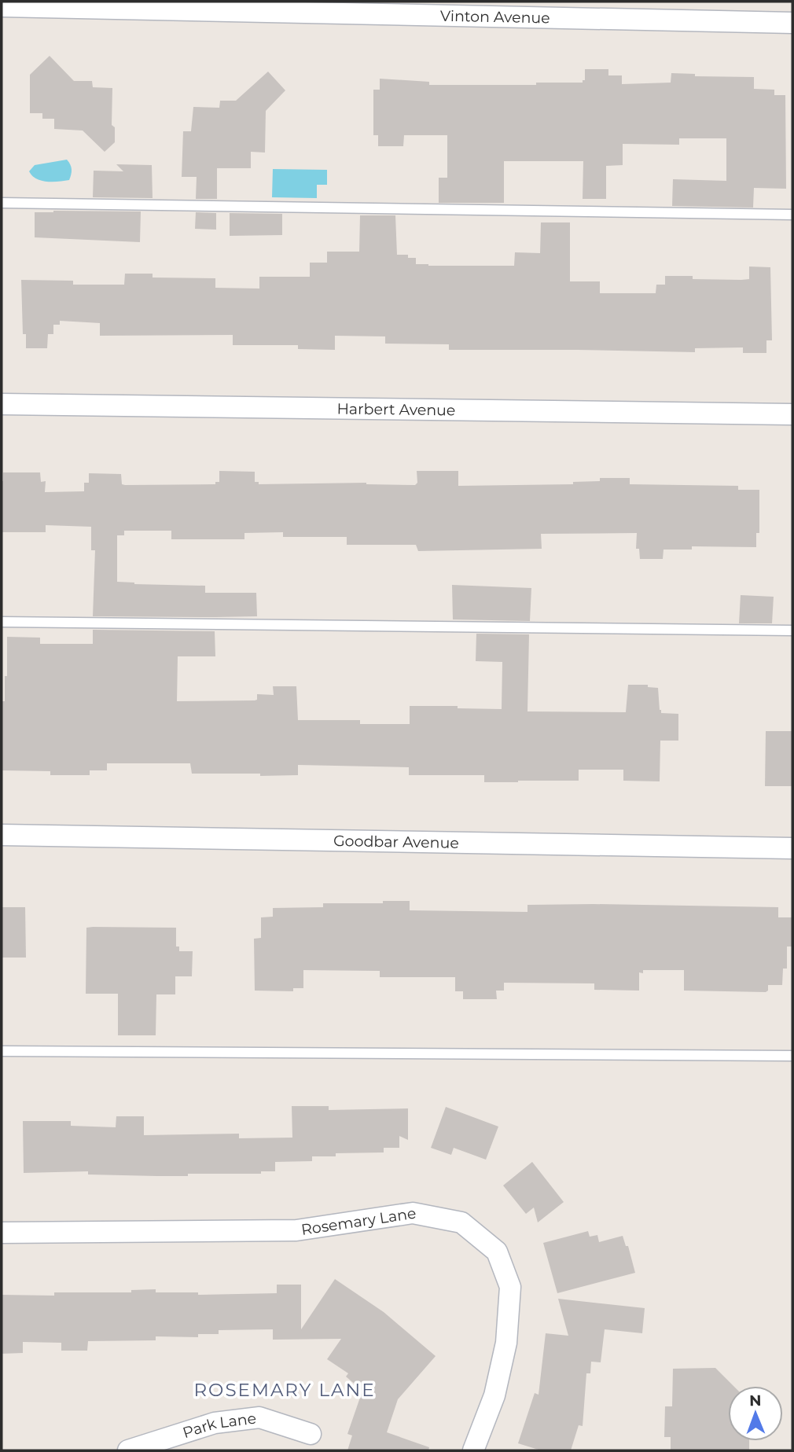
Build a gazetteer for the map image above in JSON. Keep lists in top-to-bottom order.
{
  "streets": {
    "street": [
      "Vinton Avenue",
      "Harbert Avenue",
      "Goodbar Avenue",
      "Rosemary Lane",
      "Park Lane"
    ]
  },
  "districts": ["ROSEMARY LANE"],
  "north": "top"
}
